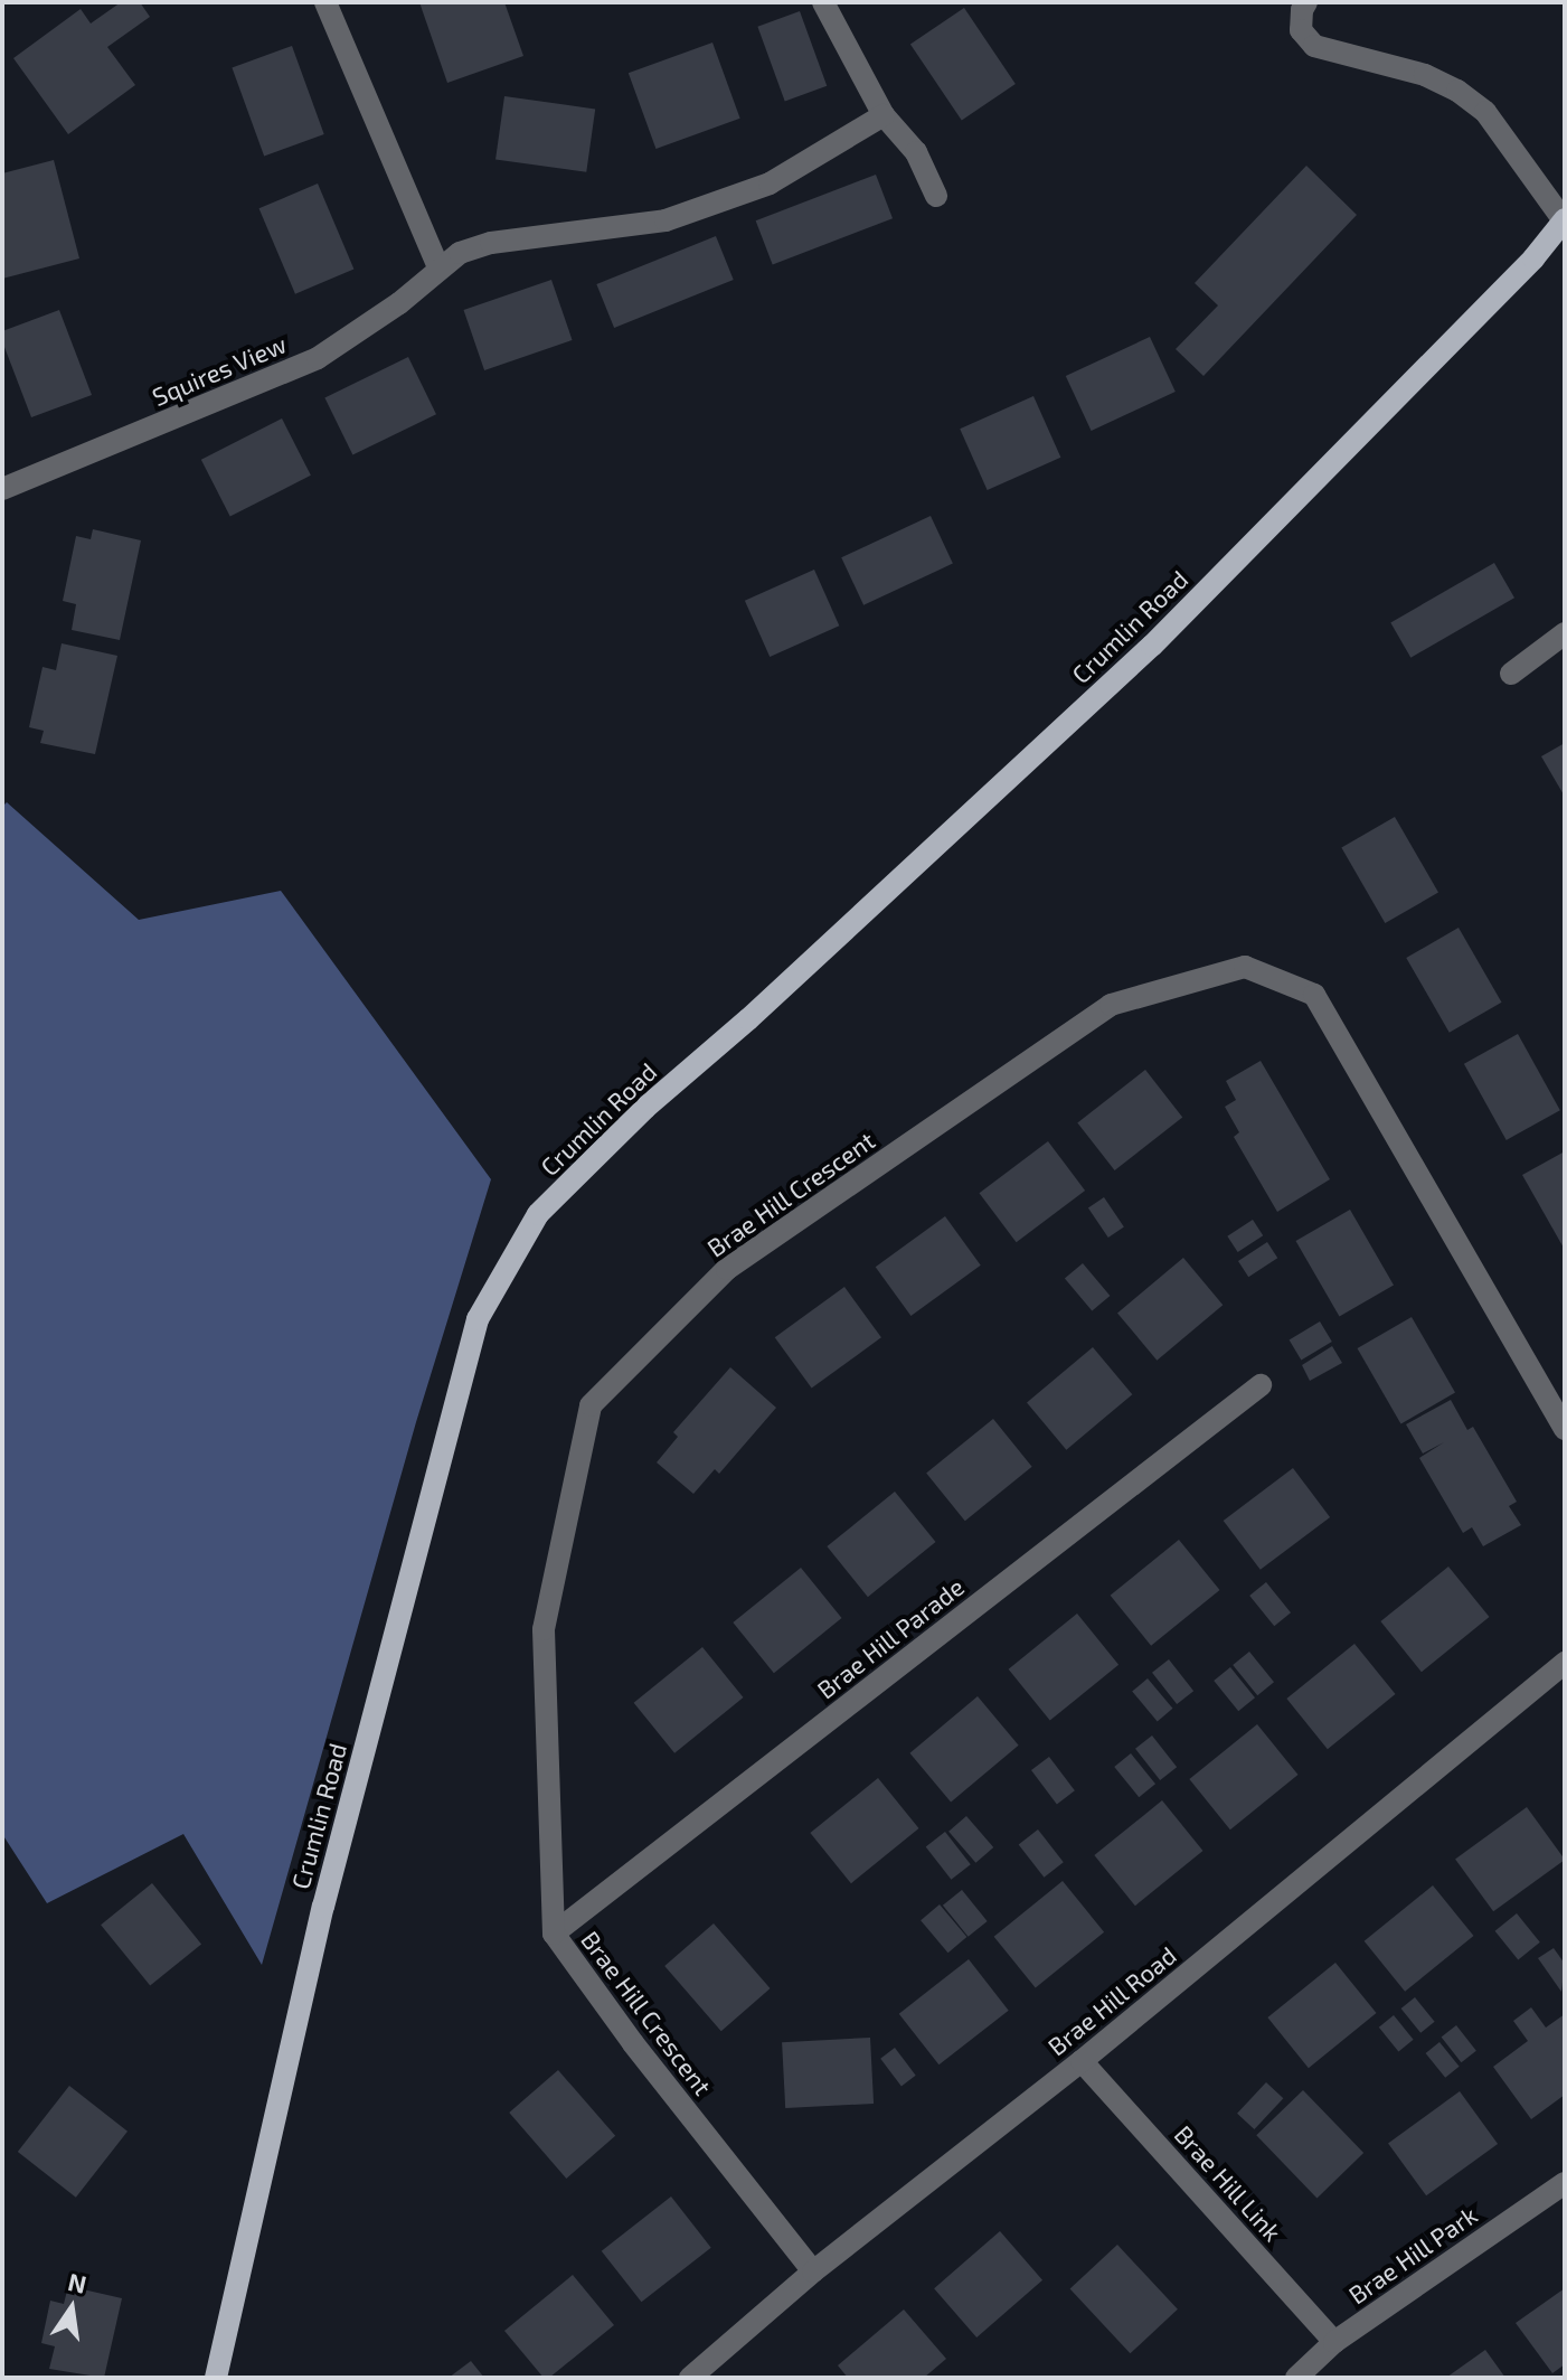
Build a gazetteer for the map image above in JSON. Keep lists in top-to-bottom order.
{
  "streets": {
    "main road": ["Crumlin Road"],
    "street": [
      "Squires View",
      "Brae Hill Crescent",
      "Brae Hill Parade",
      "Brae Hill Road",
      "Brae Hill Link",
      "Brae Hill Park"
    ]
  },
  "crossings": [
    ["Brae Hill Crescent", "Brae Hill Parade"],
    ["Brae Hill Crescent", "Brae Hill Road"],
    ["Brae Hill Road", "Brae Hill Link"],
    ["Brae Hill Link", "Brae Hill Park"]
  ],
  "north": "top"
}
